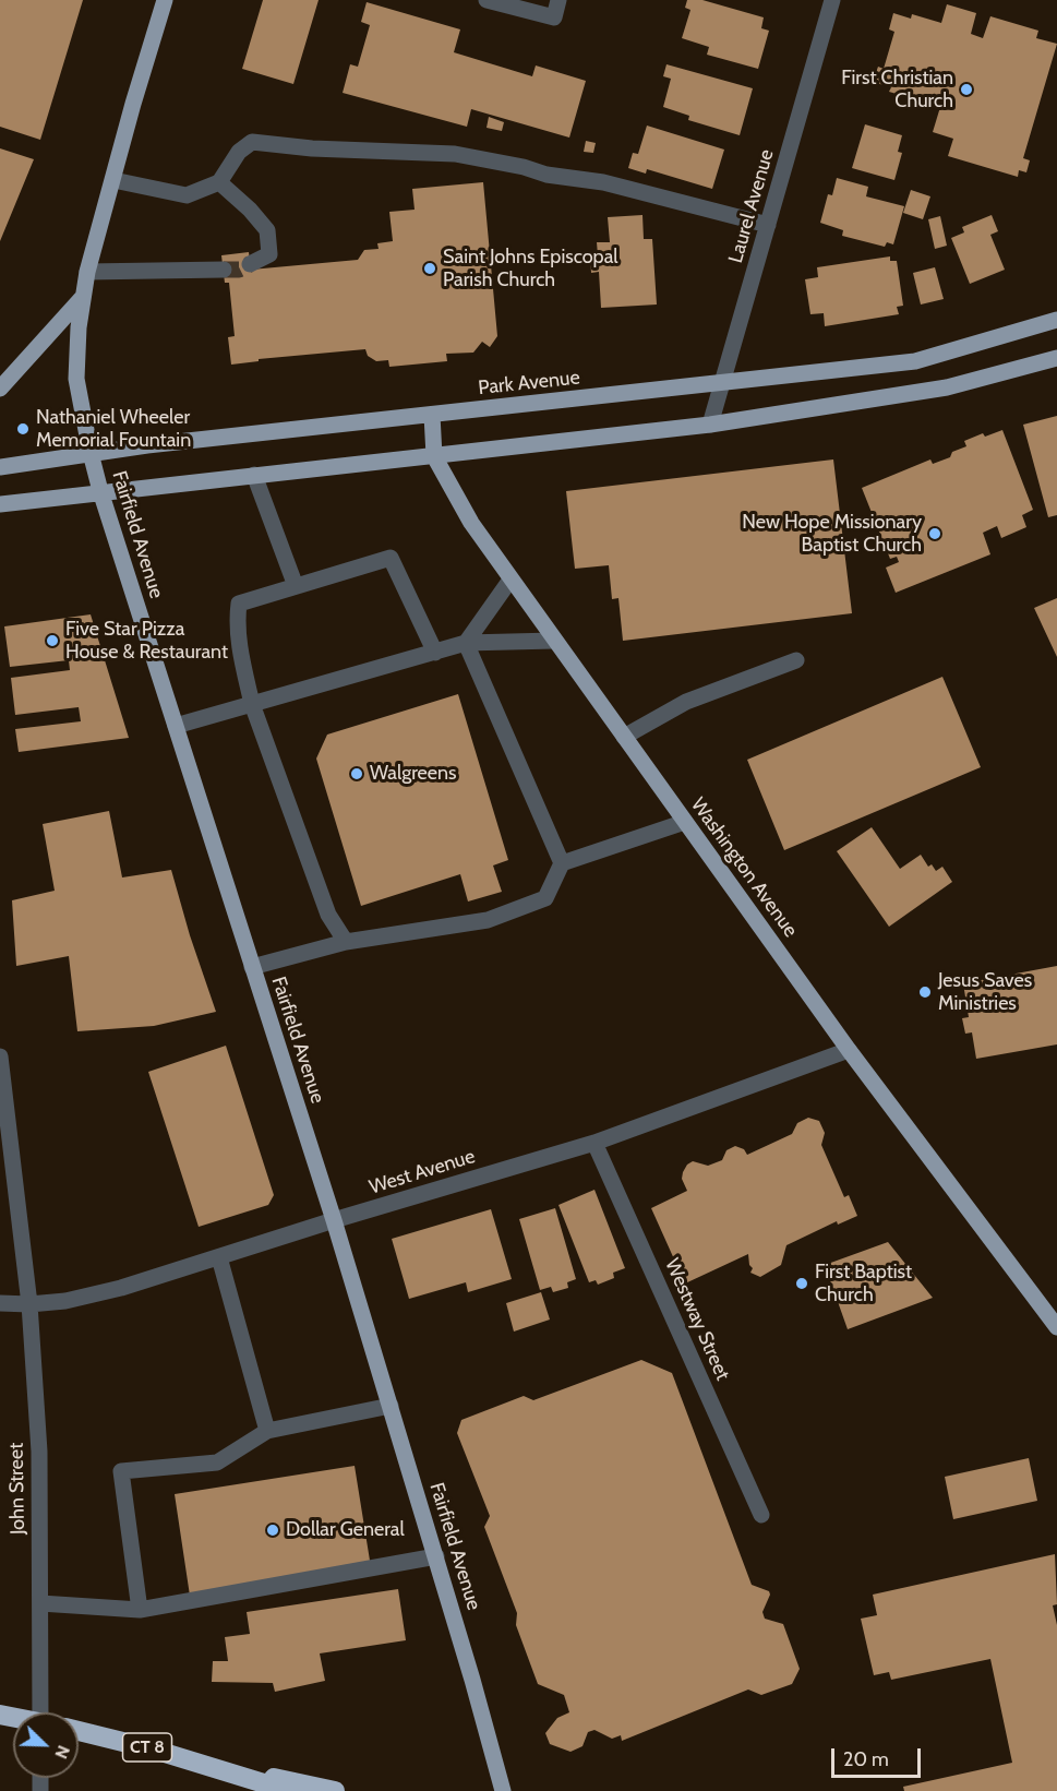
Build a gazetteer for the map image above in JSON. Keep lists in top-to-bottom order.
{
  "streets": {
    "highway": ["CT 8"],
    "main road": ["Park Avenue", "Fairfield Avenue", "Washington Avenue"],
    "street": [
      "Laurel Avenue",
      "West Avenue",
      "Westway Street",
      "John Street"
    ]
  },
  "crossings": [
    ["Laurel Avenue", "Park Avenue"],
    ["Park Avenue", "Fairfield Avenue"],
    ["Park Avenue", "Washington Avenue"],
    ["Fairfield Avenue", "West Avenue"],
    ["Washington Avenue", "West Avenue"],
    ["West Avenue", "Westway Street"],
    ["West Avenue", "John Street"]
  ],
  "places": [
    "First Christian Church",
    "Saint Johns Episcopal Parish Church",
    "Nathaniel Wheeler Memorial Fountain",
    "New Hope Missionary Baptist Church",
    "Five Star Pizza House & Restaurant",
    "Walgreens",
    "Jesus Saves Ministries",
    "First Baptist Church",
    "Dollar General"
  ],
  "scale_bar": "20 m",
  "north": "bottom right"
}
